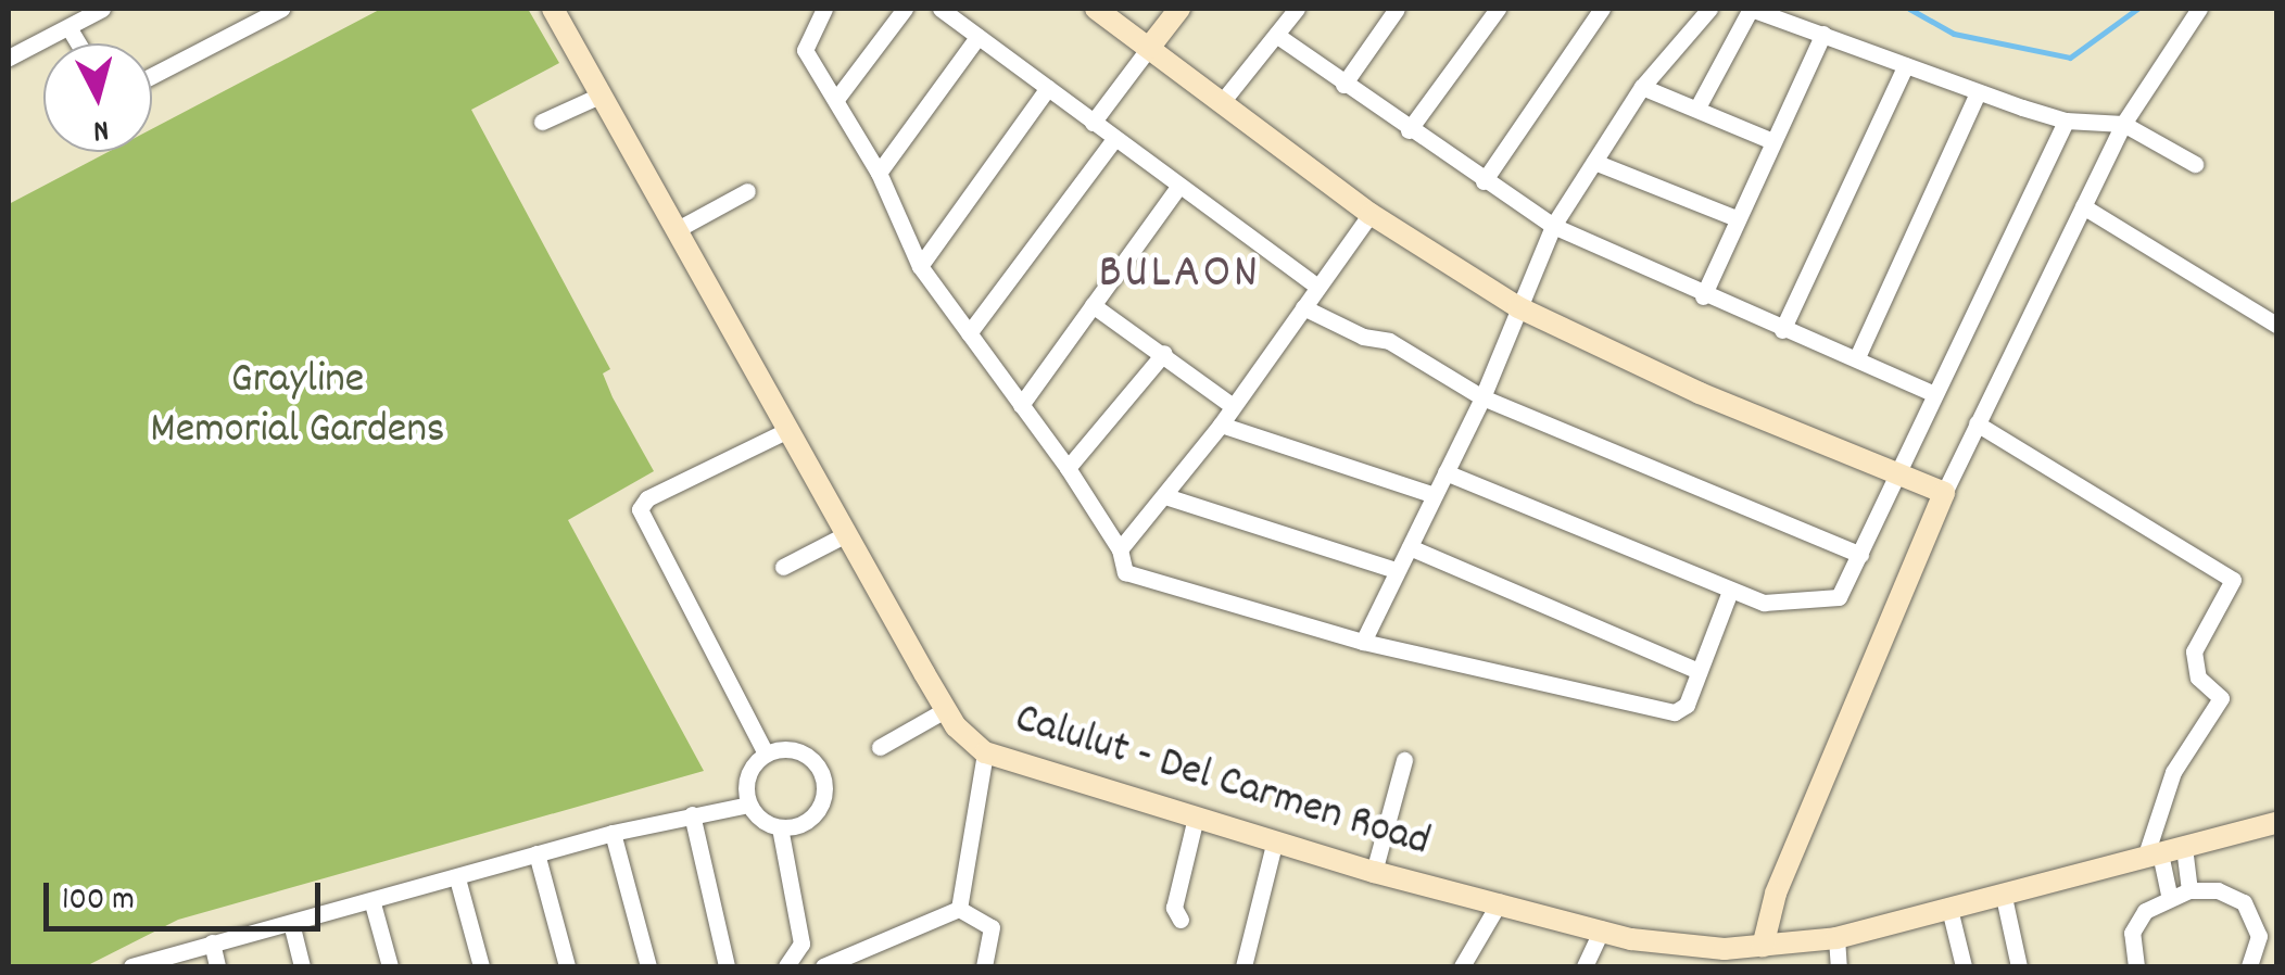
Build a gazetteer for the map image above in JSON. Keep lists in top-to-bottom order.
{
  "streets": {
    "main road": ["Calulut - Del Carmen Road"]
  },
  "districts": ["BULAON"],
  "parks": ["Grayline Memorial Gardens"],
  "scale_bar": "100 m",
  "north": "bottom"
}
